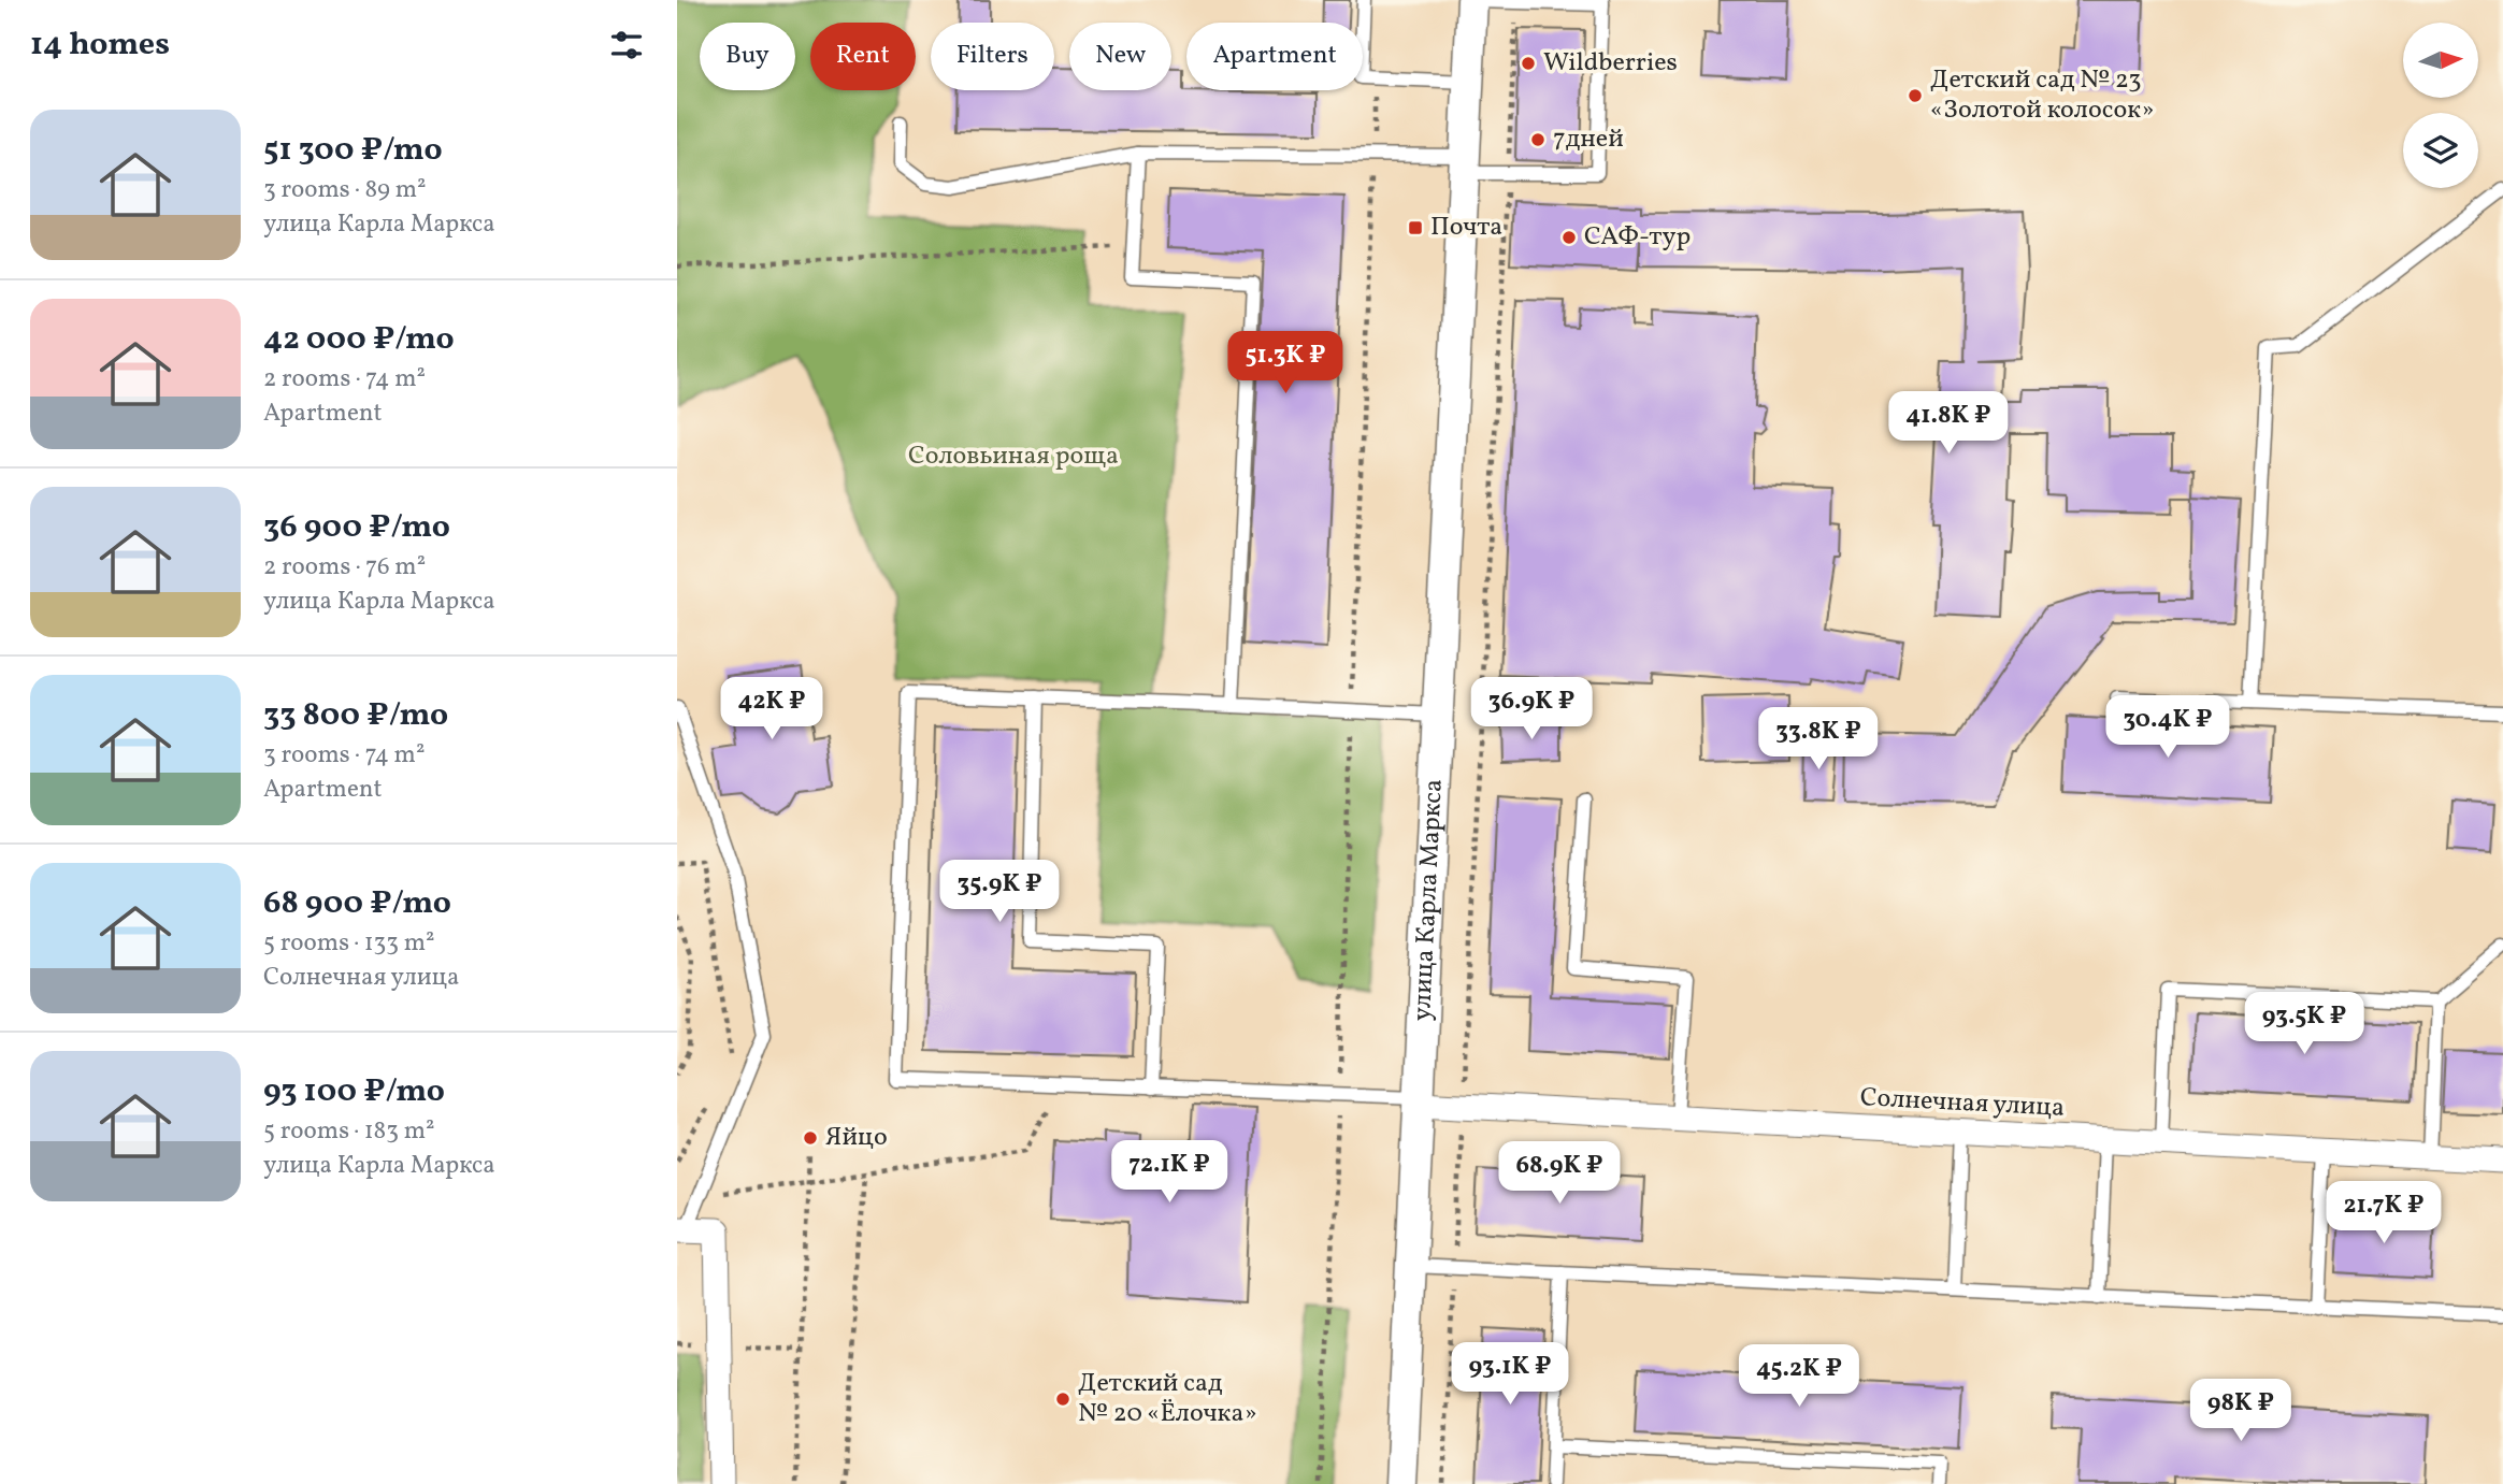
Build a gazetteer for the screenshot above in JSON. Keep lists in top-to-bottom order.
{
  "streets": {
    "street": ["улица Карла Маркса", "Солнечная улица"]
  },
  "crossings": [
    ["улица Карла Маркса", "Солнечная улица"]
  ],
  "parks": ["Соловьиная роща"],
  "places": {
    "other": [
      "Wildberries",
      "Детский сад № 23 «Золотой колосок»",
      "7дней",
      "САФ-тур",
      "Яйцо",
      "Детский сад № 20 «Ёлочка»"
    ],
    "transit": ["Почта"]
  },
  "north": "right",
  "page": {
    "heading": "14 homes",
    "chip": [
      "Buy",
      "Rent",
      "Filters",
      "New",
      "Apartment"
    ],
    "list": [
      {
        "name": "51 300 ₽/mo",
        "note": "3 rooms · 89 m² · улица Карла Маркса"
      },
      {
        "name": "42 000 ₽/mo",
        "note": "2 rooms · 74 m² · Apartment"
      },
      {
        "name": "36 900 ₽/mo",
        "note": "2 rooms · 76 m² · улица Карла Маркса"
      },
      {
        "name": "33 800 ₽/mo",
        "note": "3 rooms · 74 m² · Apartment"
      },
      {
        "name": "68 900 ₽/mo",
        "note": "5 rooms · 133 m² · Солнечная улица"
      },
      {
        "name": "93 100 ₽/mo",
        "note": "5 rooms · 183 m² · улица Карла Маркса"
      }
    ],
    "price": [
      "51.3K ₽",
      "41.8K ₽",
      "42K ₽",
      "36.9K ₽",
      "30.4K ₽",
      "33.8K ₽",
      "35.9K ₽",
      "93.5K ₽",
      "72.1K ₽",
      "68.9K ₽",
      "21.7K ₽",
      "93.1K ₽",
      "45.2K ₽",
      "98K ₽"
    ]
  }
}
